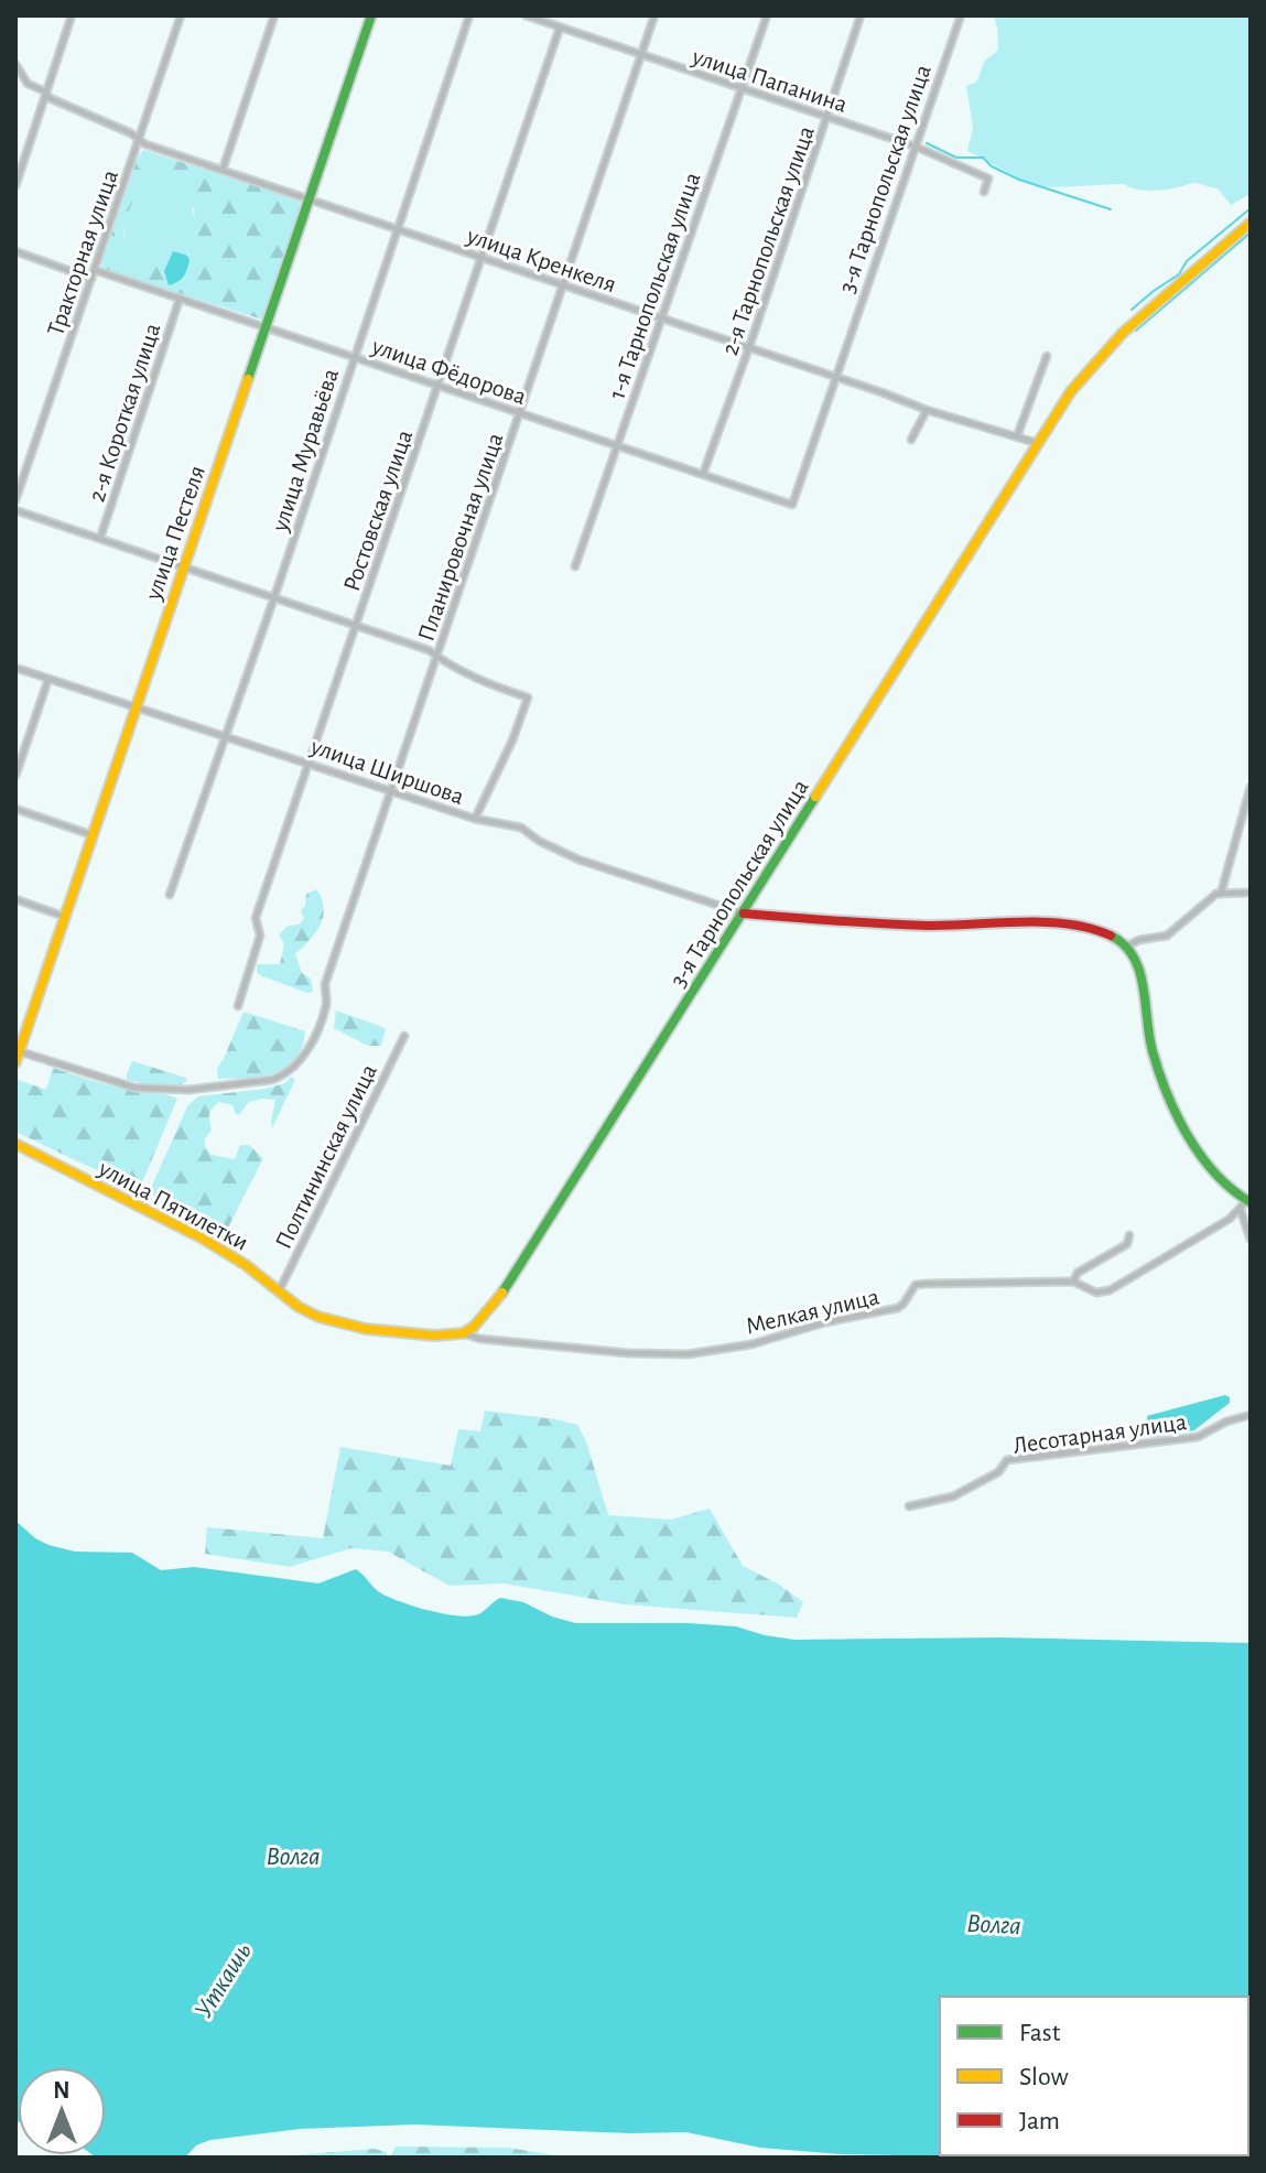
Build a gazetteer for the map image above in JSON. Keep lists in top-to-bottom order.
{
  "streets": {
    "street": [
      "улица Папанина",
      "3-я Тарнопольская улица",
      "2-я Тарнопольская улица",
      "Тракторная улица",
      "улица Кренкеля",
      "1-я Тарнопольская улица",
      "улица Фёдорова",
      "2-я Короткая улица",
      "улица Муравьёва",
      "Ростовская улица",
      "улица Пестеля",
      "Планировочная улица",
      "улица Ширшова",
      "Полтининская улица",
      "улица Пятилетки",
      "Мелкая улица",
      "Лесотарная улица"
    ]
  },
  "crossings": [
    ["улица Папанина", "3-я Тарнопольская улица"],
    ["улица Папанина", "2-я Тарнопольская улица"],
    ["улица Папанина", "1-я Тарнопольская улица"],
    ["улица Папанина", "Ростовская улица"],
    ["улица Папанина", "Планировочная улица"],
    ["3-я Тарнопольская улица", "улица Кренкеля"],
    ["3-я Тарнопольская улица", "улица Фёдорова"],
    ["3-я Тарнопольская улица", "улица Ширшова"],
    ["3-я Тарнопольская улица", "улица Пятилетки"],
    ["3-я Тарнопольская улица", "Мелкая улица"],
    ["2-я Тарнопольская улица", "улица Кренкеля"],
    ["2-я Тарнопольская улица", "улица Фёдорова"],
    ["Тракторная улица", "улица Кренкеля"],
    ["Тракторная улица", "улица Фёдорова"],
    ["улица Кренкеля", "1-я Тарнопольская улица"],
    ["улица Кренкеля", "улица Муравьёва"],
    ["улица Кренкеля", "Ростовская улица"],
    ["улица Кренкеля", "улица Пестеля"],
    ["улица Кренкеля", "Планировочная улица"],
    ["1-я Тарнопольская улица", "улица Фёдорова"],
    ["улица Фёдорова", "2-я Короткая улица"],
    ["улица Фёдорова", "улица Муравьёва"],
    ["улица Фёдорова", "Ростовская улица"],
    ["улица Фёдорова", "улица Пестеля"],
    ["улица Фёдорова", "Планировочная улица"],
    ["улица Муравьёва", "улица Ширшова"],
    ["Ростовская улица", "улица Ширшова"],
    ["улица Пестеля", "Планировочная улица"],
    ["улица Пестеля", "улица Ширшова"],
    ["Планировочная улица", "улица Ширшова"],
    ["Полтининская улица", "улица Пятилетки"],
    ["улица Пятилетки", "Мелкая улица"]
  ],
  "water": ["Волга", "Уткашь"],
  "legend": ["Fast", "Slow", "Jam"],
  "north": "top"
}
